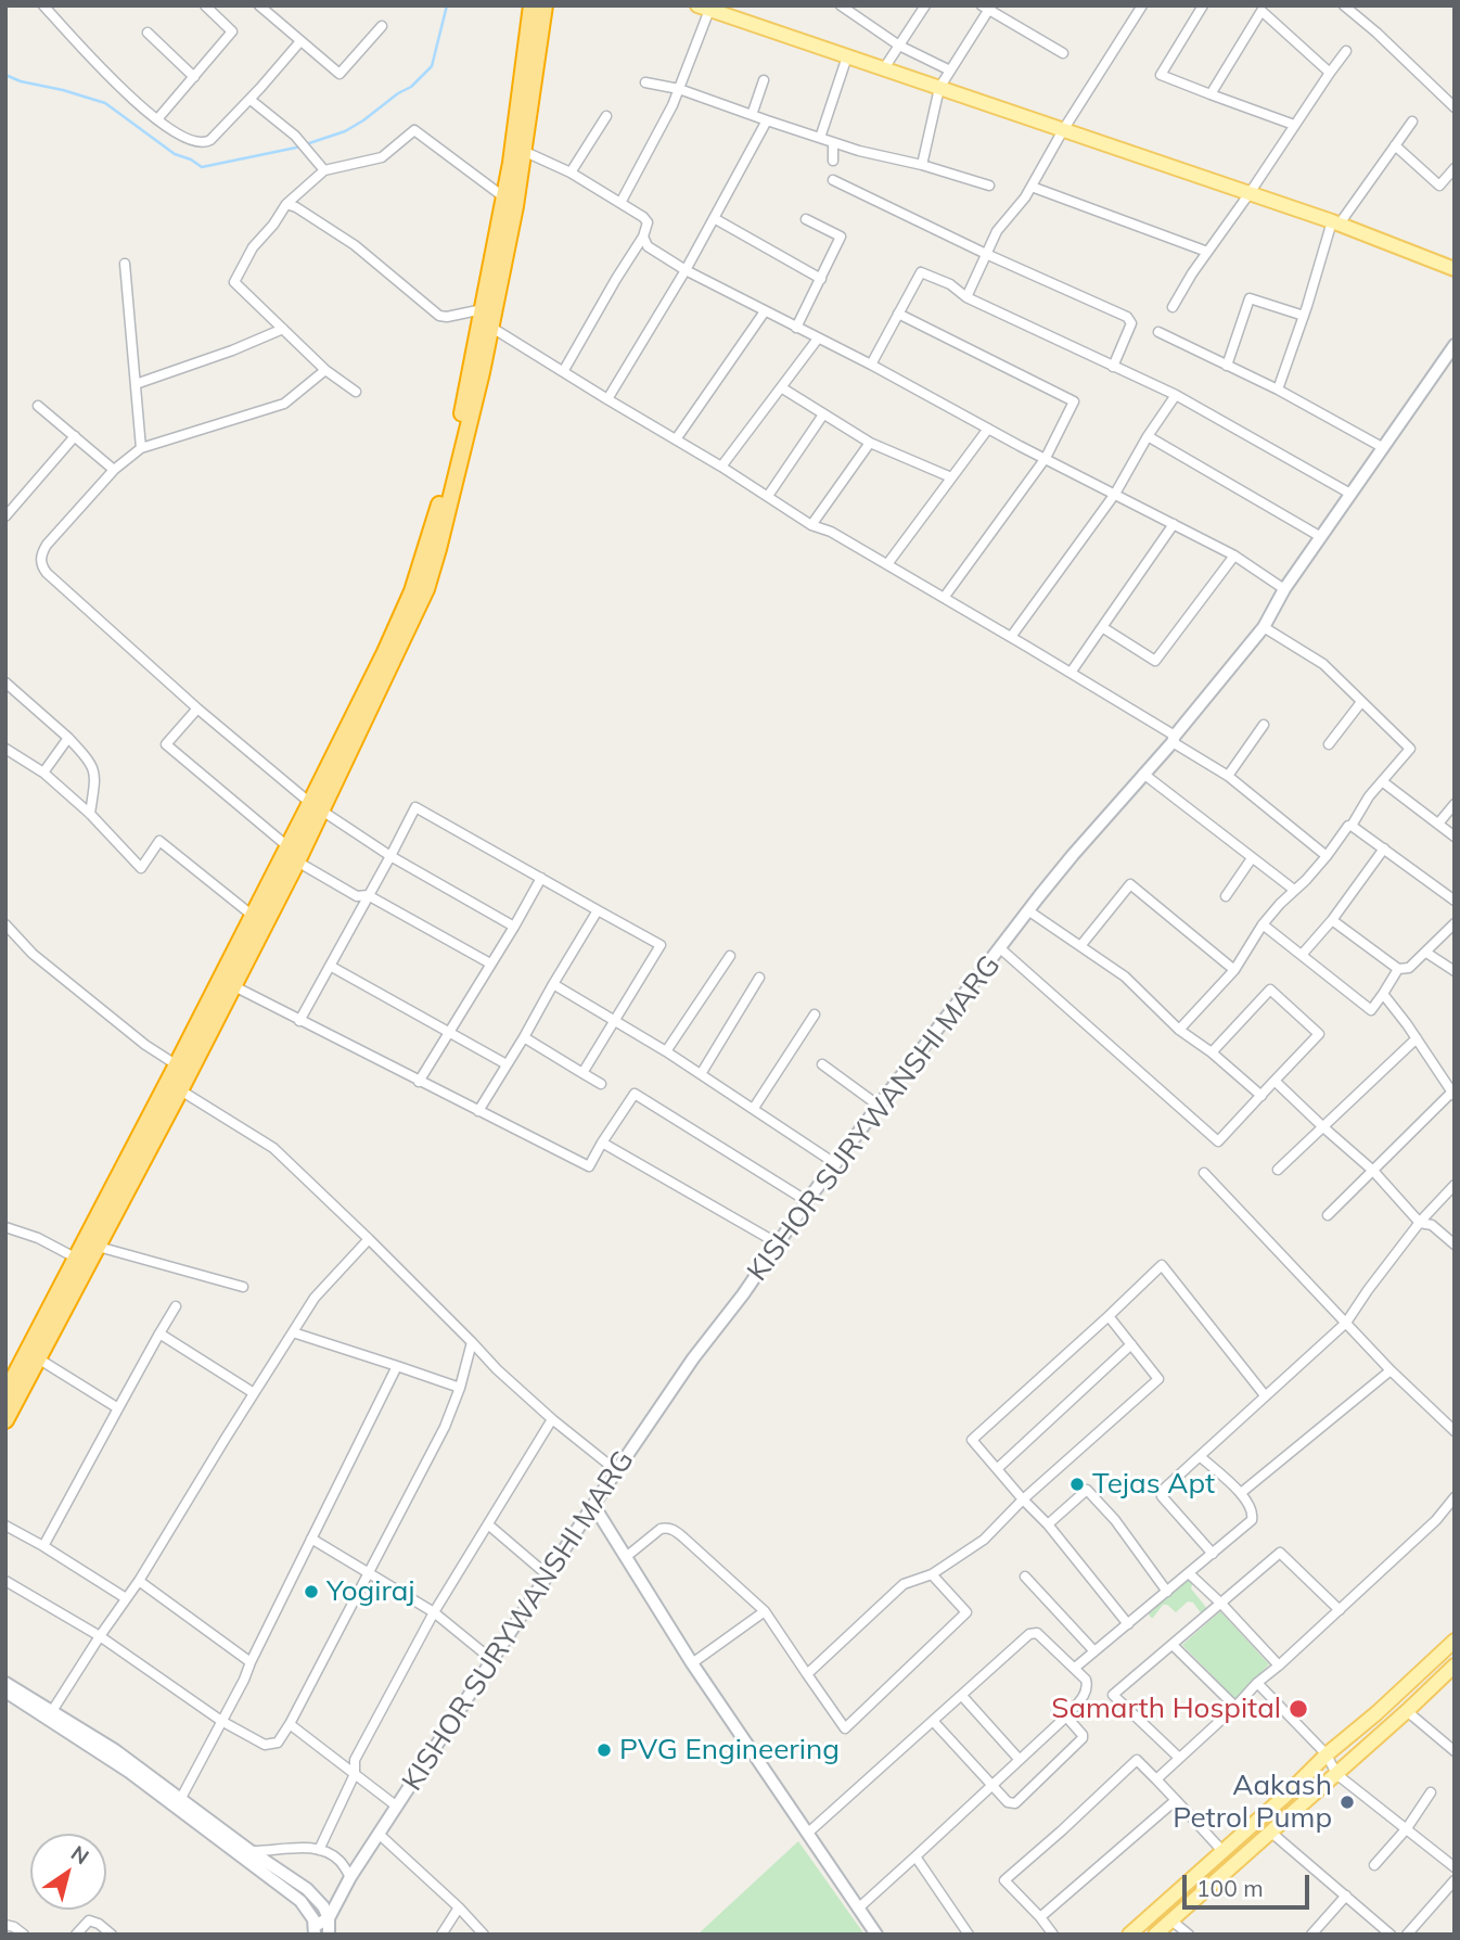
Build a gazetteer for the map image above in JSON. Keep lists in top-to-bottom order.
{
  "streets": {
    "street": ["KISHOR SURYWANSHI MARG"]
  },
  "places": [
    "Tejas Apt",
    "Yogiraj",
    "Samarth Hospital",
    "PVG Engineering",
    "Aakash Petrol Pump"
  ],
  "scale_bar": "100 m",
  "north": "top right"
}
